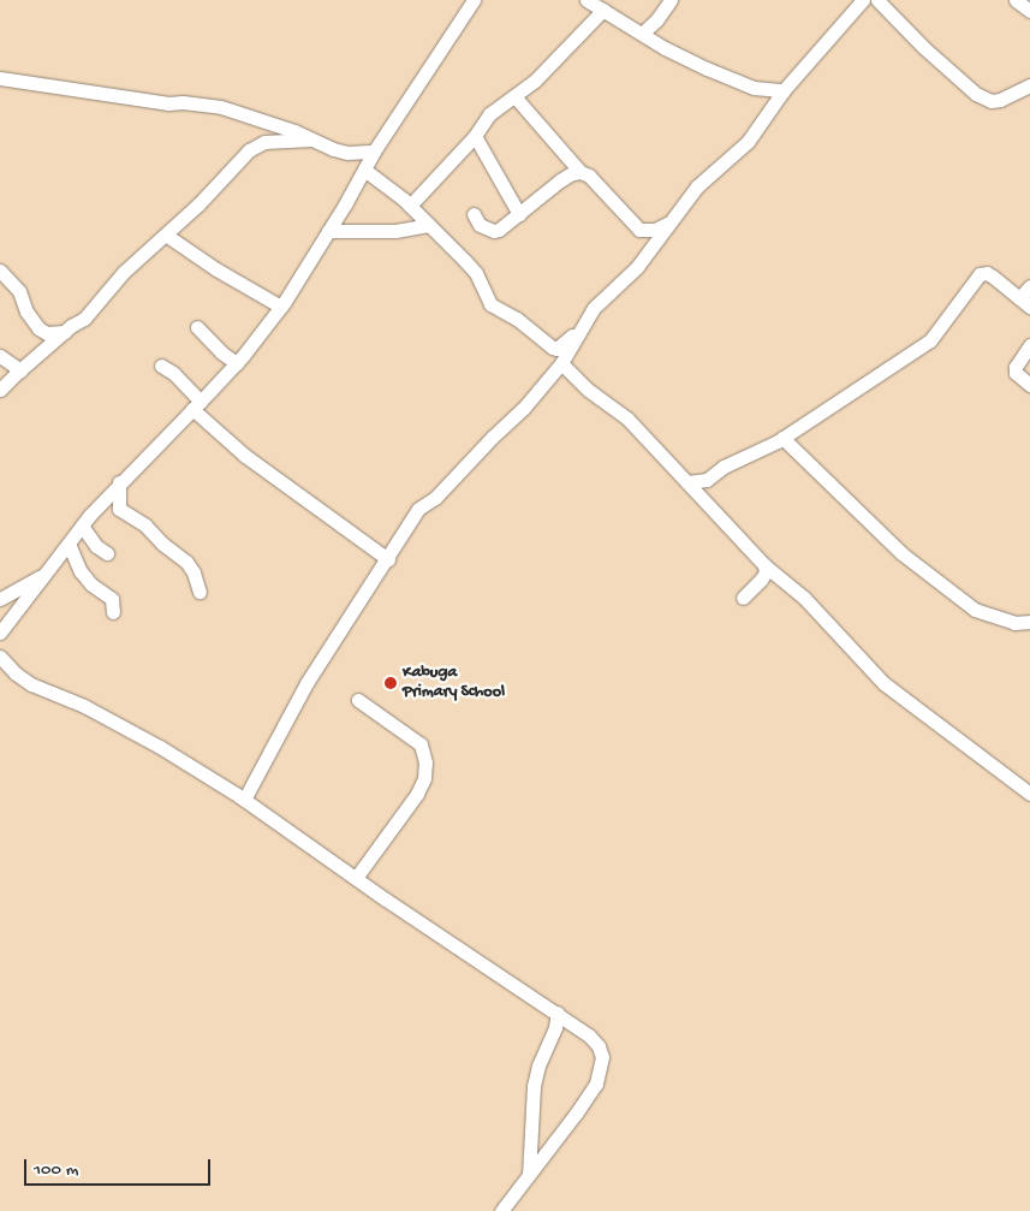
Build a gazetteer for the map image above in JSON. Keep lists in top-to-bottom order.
{
  "places": ["Kabuga Primary School"],
  "scale_bar": "100 m"
}
